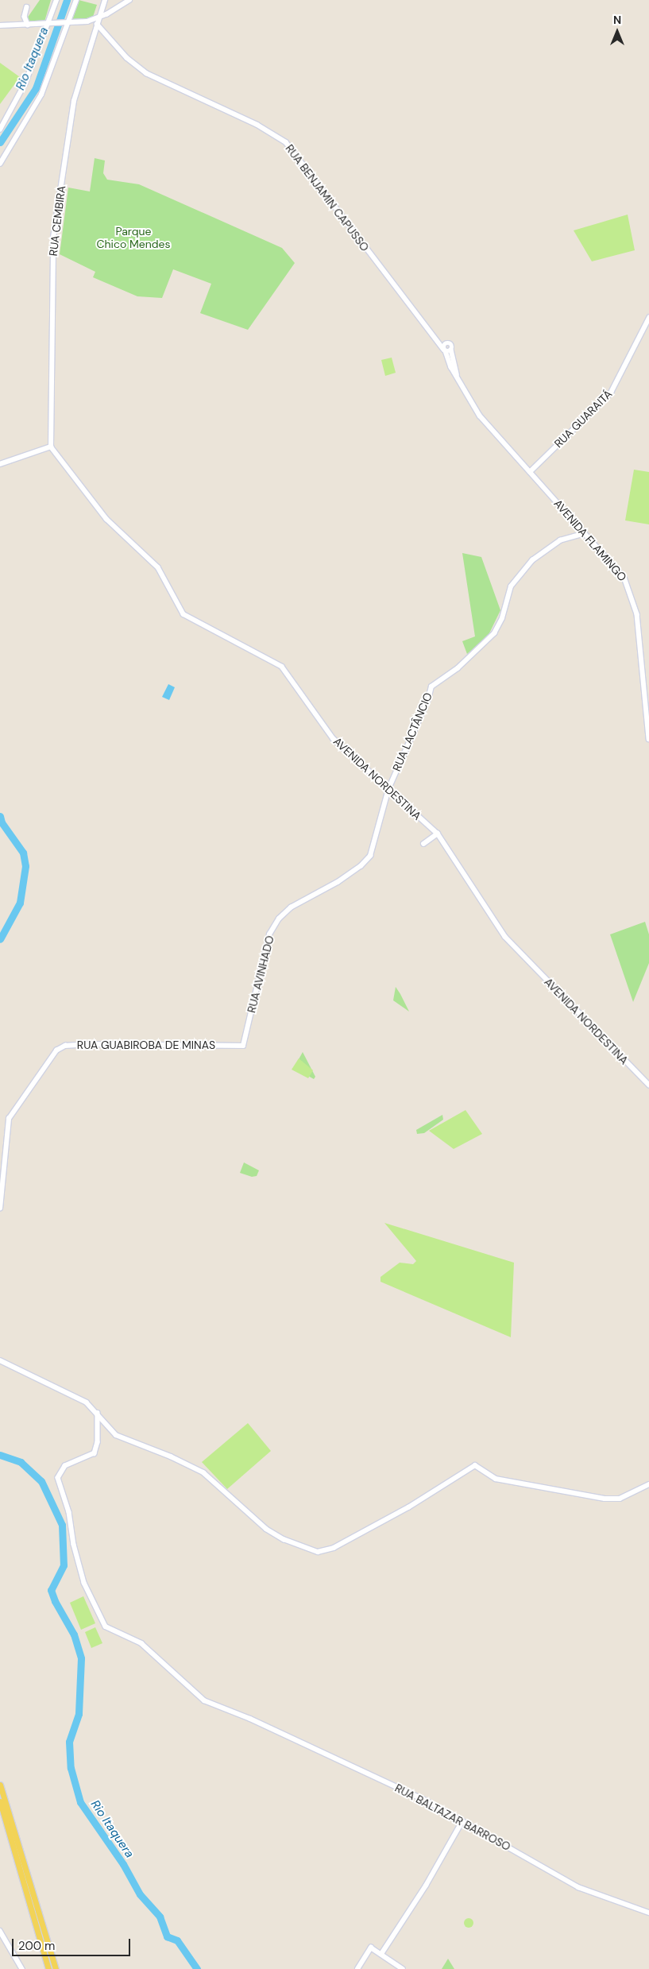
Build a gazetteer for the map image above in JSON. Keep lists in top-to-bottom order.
{
  "streets": {
    "street": [
      "RUA BENJAMIN CAPUSSO",
      "RUA CEMBIRA",
      "RUA GUARAITÁ",
      "AVENIDA FLAMINGO",
      "RUA LACTÂNCIO",
      "AVENIDA NORDESTINA",
      "RUA AVINHADO",
      "RUA GUABIROBA DE MINAS",
      "RUA BALTAZAR BARROSO"
    ]
  },
  "crossings": [
    ["RUA BENJAMIN CAPUSSO", "RUA CEMBIRA"],
    ["RUA BENJAMIN CAPUSSO", "AVENIDA FLAMINGO"],
    ["RUA CEMBIRA", "AVENIDA NORDESTINA"],
    ["RUA GUARAITÁ", "AVENIDA FLAMINGO"],
    ["AVENIDA FLAMINGO", "RUA LACTÂNCIO"],
    ["RUA LACTÂNCIO", "AVENIDA NORDESTINA"],
    ["RUA LACTÂNCIO", "RUA AVINHADO"],
    ["AVENIDA NORDESTINA", "RUA AVINHADO"],
    ["RUA AVINHADO", "RUA GUABIROBA DE MINAS"]
  ],
  "water": ["Rio Itaquera"],
  "parks": ["Parque Chico Mendes"],
  "scale_bar": "200 m",
  "north": "top"
}
